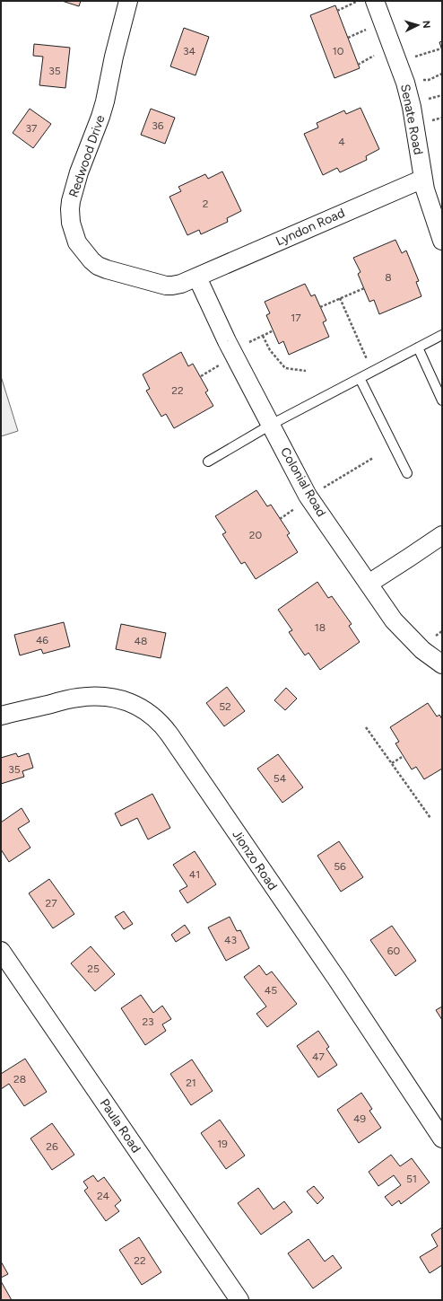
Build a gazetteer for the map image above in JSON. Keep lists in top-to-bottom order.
{
  "streets": {
    "street": [
      "Senate Road",
      "Redwood Drive",
      "Lyndon Road",
      "Colonial Road",
      "Jionzo Road",
      "Paula Road"
    ]
  },
  "crossings": [
    ["Senate Road", "Lyndon Road"],
    ["Redwood Drive", "Lyndon Road"],
    ["Redwood Drive", "Colonial Road"],
    ["Lyndon Road", "Colonial Road"]
  ],
  "house_numbers": [
    "34",
    "10",
    "35",
    "36",
    "37",
    "4",
    "2",
    "8",
    "17",
    "22",
    "20",
    "18",
    "46",
    "48",
    "52",
    "35",
    "54",
    "56",
    "41",
    "27",
    "43",
    "60",
    "25",
    "45",
    "23",
    "47",
    "28",
    "21",
    "49",
    "19",
    "26",
    "51",
    "24",
    "22"
  ],
  "north": "right"
}
